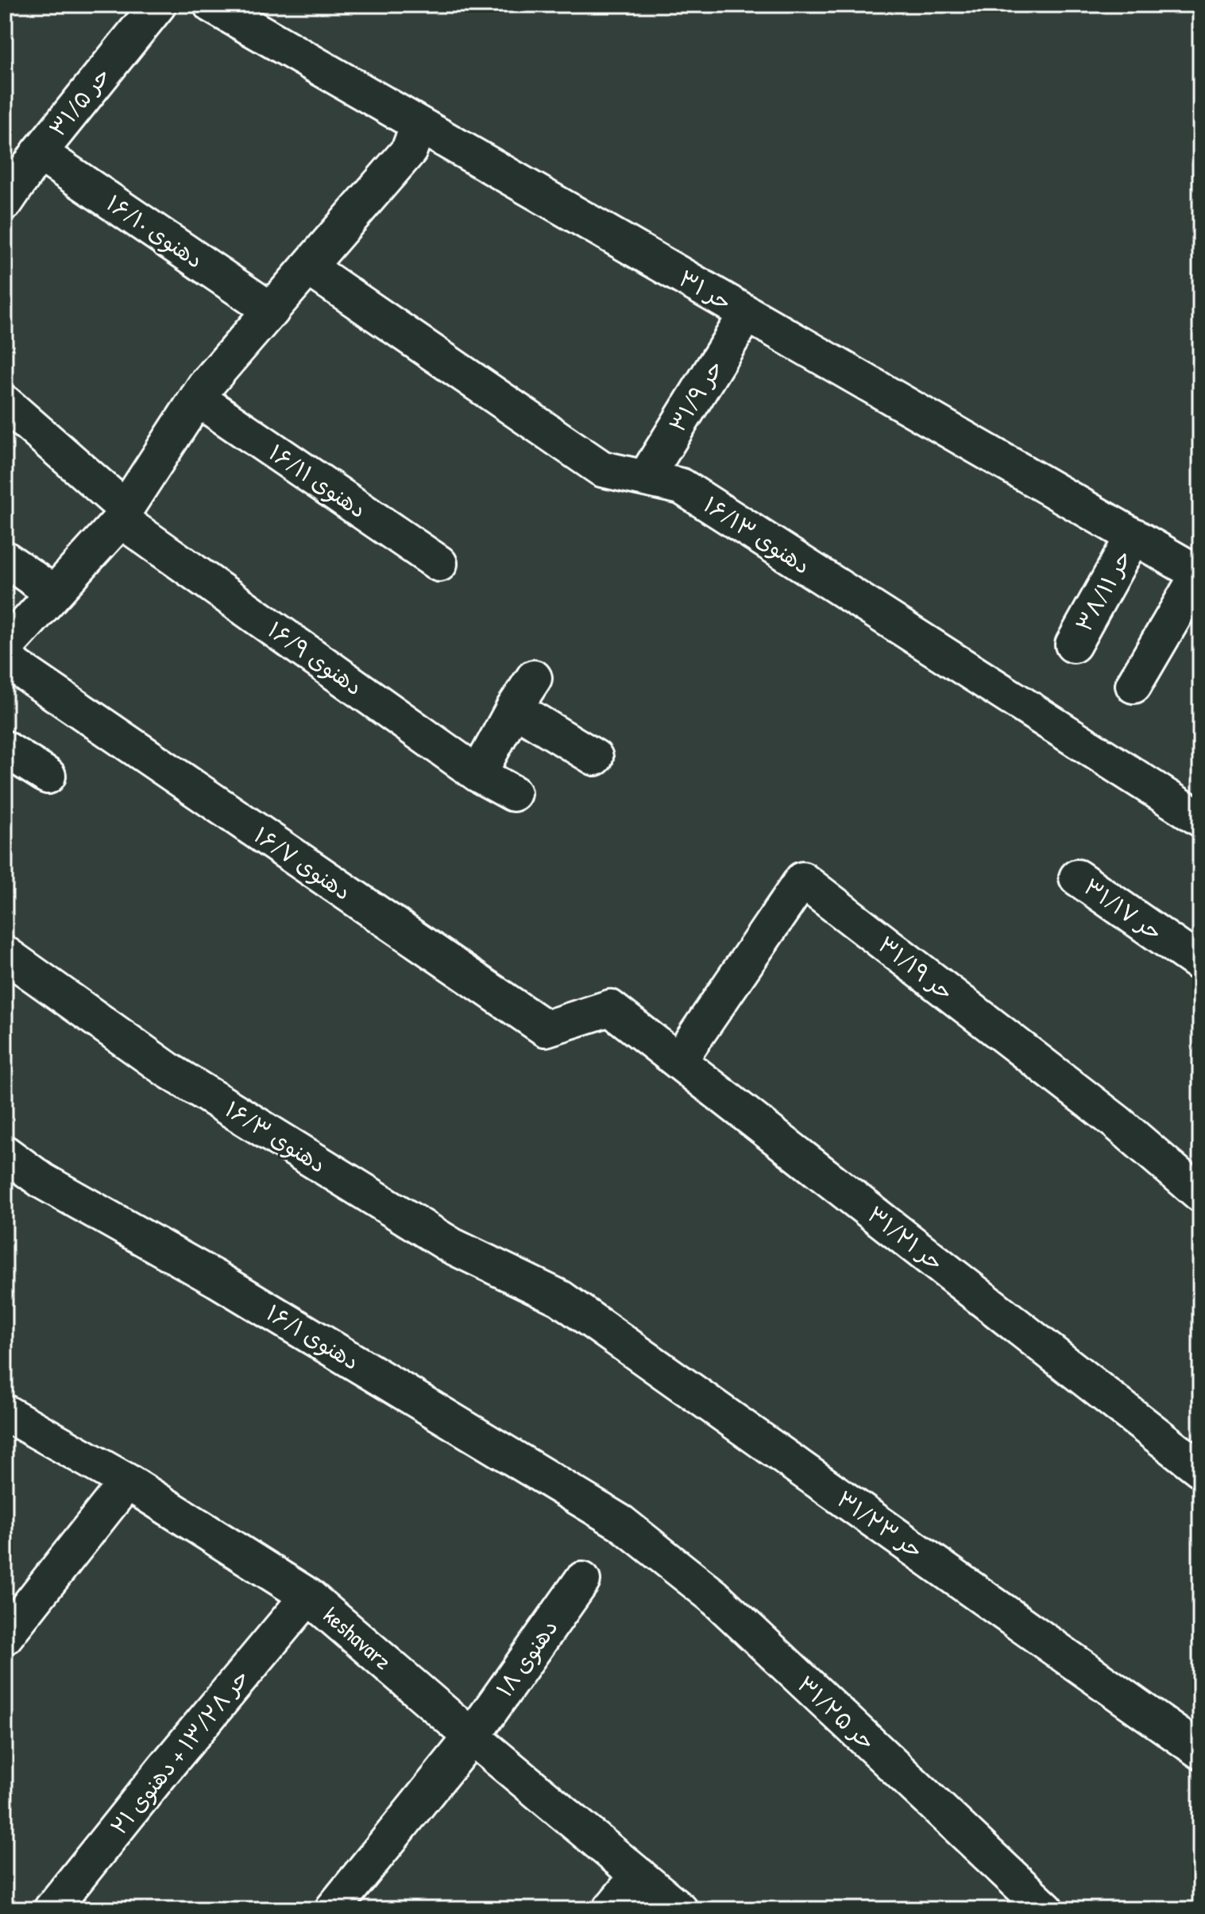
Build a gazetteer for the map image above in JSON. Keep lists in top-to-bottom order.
{
  "streets": {
    "street": [
      "حر ۳۱/۵",
      "دهنوی ۱۶/۱۰",
      "حر ۳۱",
      "حر ۳۱/۹",
      "دهنوی ۱۶/۱۱",
      "دهنوی ۱۶/۱۳",
      "حر ۳۸/۱۱",
      "دهنوی ۱۶/۹",
      "دهنوی ۱۶/۷",
      "حر ۳۱/۱۷",
      "حر ۳۱/۱۹",
      "دهنوی ۱۶/۳",
      "حر ۳۱/۲۱",
      "دهنوی ۱۶/۱",
      "حر ۳۱/۲۳",
      "keshavarz",
      "دهنوی ۱۸",
      "حر ۳۱/۲۵",
      "حر ۱۳/۲۸ + دهنوی ۲۱"
    ]
  },
  "crossings": [
    ["حر ۳۱/۵", "دهنوی ۱۶/۱۰"],
    ["حر ۳۱", "حر ۳۱/۹"],
    ["حر ۳۱", "حر ۳۸/۱۱"],
    ["حر ۳۱/۹", "دهنوی ۱۶/۱۳"],
    ["دهنوی ۱۶/۷", "حر ۳۱/۲۱"],
    ["حر ۳۱/۱۹", "حر ۳۱/۲۱"],
    ["دهنوی ۱۶/۳", "حر ۳۱/۲۳"],
    ["دهنوی ۱۶/۱", "حر ۳۱/۲۵"],
    ["keshavarz", "دهنوی ۱۸"],
    ["keshavarz", "حر ۱۳/۲۸ + دهنوی ۲۱"]
  ]
}
